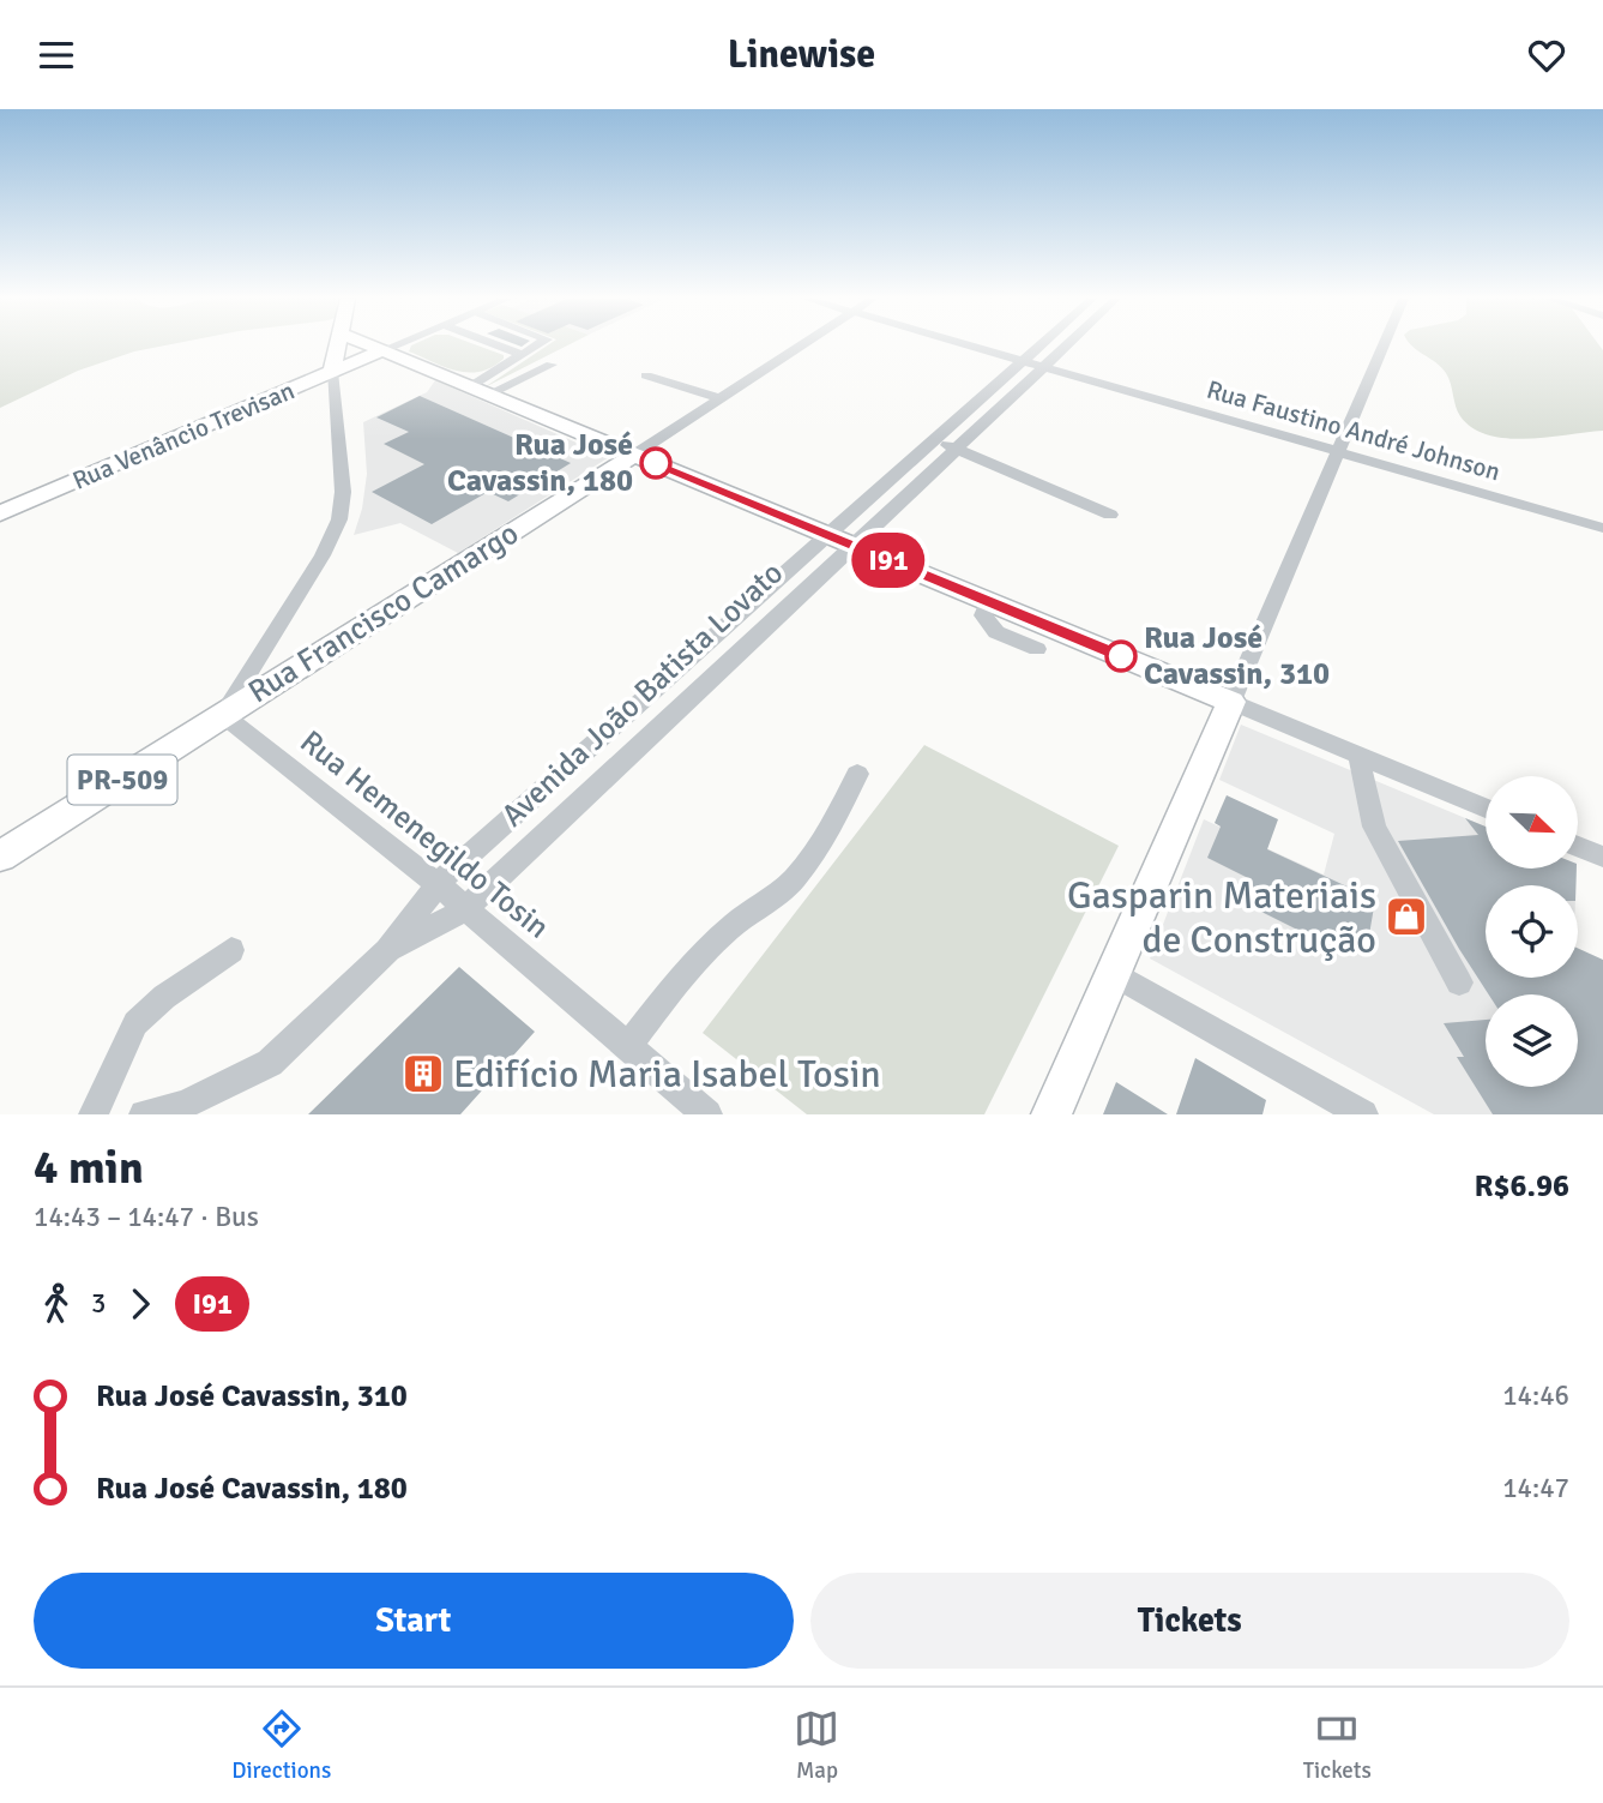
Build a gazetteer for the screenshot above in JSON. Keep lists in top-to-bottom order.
{
  "streets": {
    "main road": ["Rua Venâncio Trevisan", "Rua Francisco Camargo", "PR-509"],
    "street": ["Rua Faustino André Johnson", "Avenida João Batista Lovato", "Rua Hemenegildo Tosin"]
  },
  "crossings": [
    ["Rua Faustino André Johnson", "Avenida João Batista Lovato"],
    ["Rua Venâncio Trevisan", "PR-509"],
    ["Rua Francisco Camargo", "PR-509"],
    ["Rua Francisco Camargo", "Rua Hemenegildo Tosin"],
    ["Avenida João Batista Lovato", "Rua Hemenegildo Tosin"],
    ["PR-509", "Rua Hemenegildo Tosin"]
  ],
  "places": {
    "other": ["Rua José Cavassin, 180", "Rua José Cavassin, 310"],
    "shop": ["Gasparin Materiais de Construção"],
    "building": ["Edifício Maria Isabel Tosin"]
  },
  "lines": ["bus line I91"],
  "north": "bottom right",
  "page": {
    "header": "Linewise",
    "on_map": "I91",
    "heading": ["4 min", "14:43 – 14:47 · Bus", "R$6.96"],
    "legs": ["3", "I91"],
    "list": [
      {
        "name": "Rua José Cavassin, 310",
        "value": "14:46"
      },
      {
        "name": "Rua José Cavassin, 180",
        "value": "14:47"
      }
    ],
    "buttons": ["Start", "Tickets"],
    "tabs": ["Directions", "Map", "Tickets"]
  }
}
